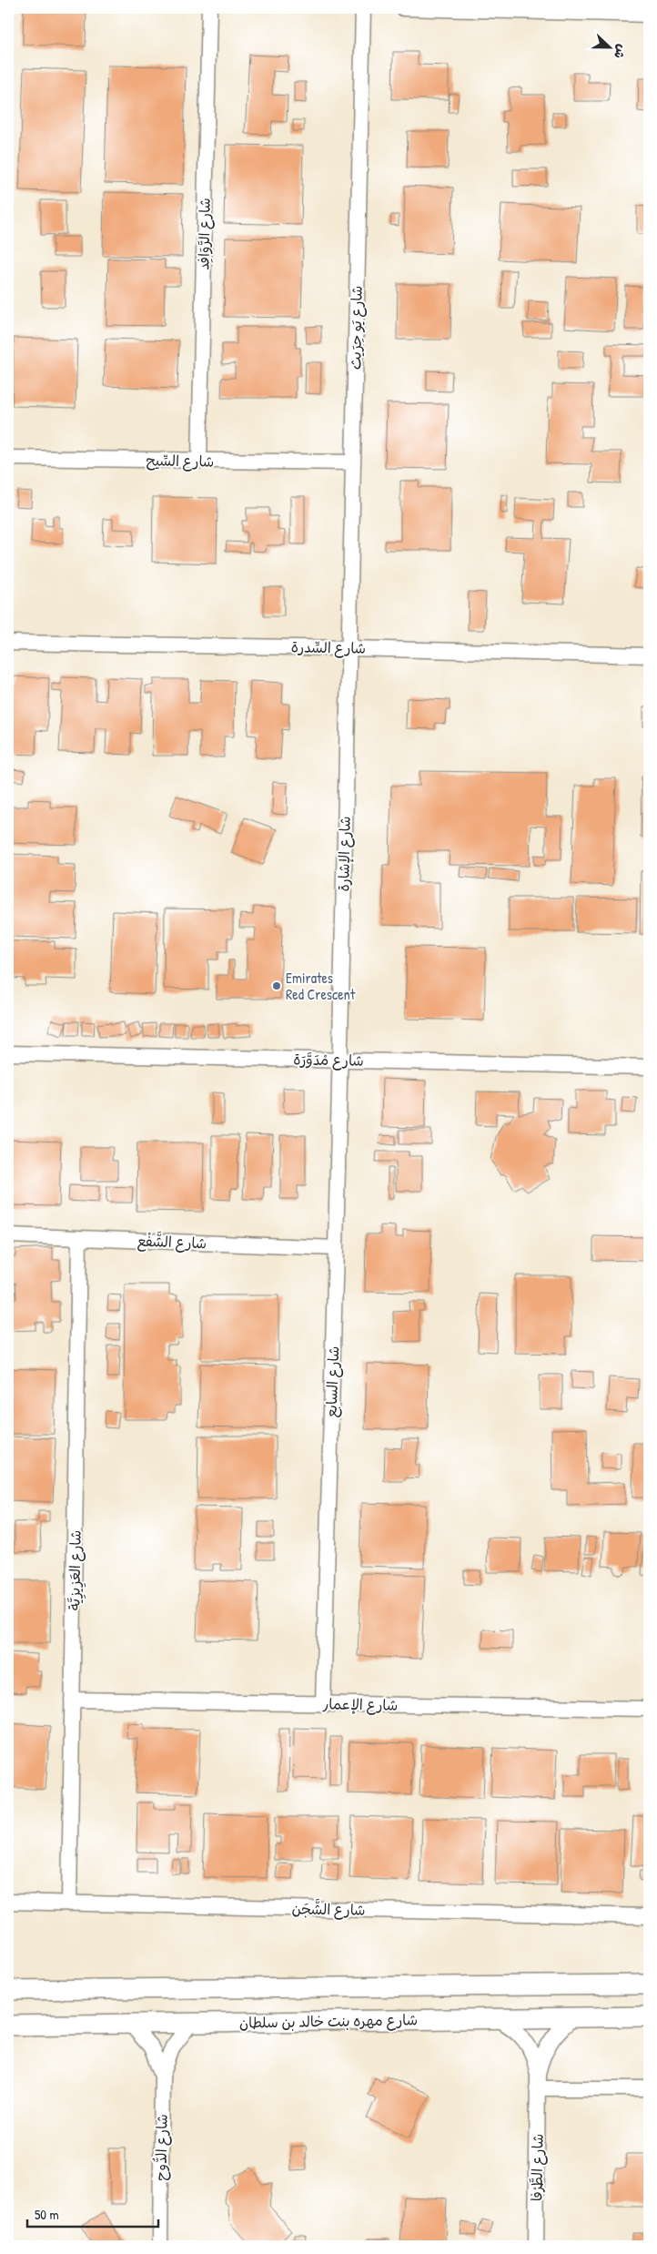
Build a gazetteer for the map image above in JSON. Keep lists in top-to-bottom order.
{
  "streets": {
    "street": [
      "شارع الرَّوَافِد",
      "شارع يَو حِرَيث",
      "شارع السِّيح",
      "شارع السِّدرة",
      "شارع الإشارة",
      "شارع مْدَوَّرَة",
      "شارع الشَّفْع",
      "شارع السابع",
      "شارع العَزِيزِيَّة",
      "شارع الإعمار",
      "شارع الشَّجَن",
      "شارع مهره بنت خالد بن سلطان",
      "شارع الدُّوح",
      "شارع الطَّرْفا"
    ]
  },
  "crossings": [
    ["شارع الرَّوَافِد", "شارع السِّيح"],
    ["شارع يَو حِرَيث", "شارع السِّيح"],
    ["شارع يَو حِرَيث", "شارع السِّدرة"],
    ["شارع يَو حِرَيث", "شارع الإشارة"],
    ["شارع السِّدرة", "شارع الإشارة"],
    ["شارع الإشارة", "شارع مْدَوَّرَة"],
    ["شارع الإشارة", "شارع السابع"],
    ["شارع مْدَوَّرَة", "شارع السابع"],
    ["شارع الشَّفْع", "شارع السابع"],
    ["شارع الشَّفْع", "شارع العَزِيزِيَّة"],
    ["شارع السابع", "شارع الإعمار"],
    ["شارع العَزِيزِيَّة", "شارع الإعمار"],
    ["شارع العَزِيزِيَّة", "شارع الشَّجَن"],
    ["شارع مهره بنت خالد بن سلطان", "شارع الدُّوح"],
    ["شارع مهره بنت خالد بن سلطان", "شارع الطَّرْفا"]
  ],
  "places": ["Emirates Red Crescent"],
  "scale_bar": "50 m",
  "north": "right"
}
